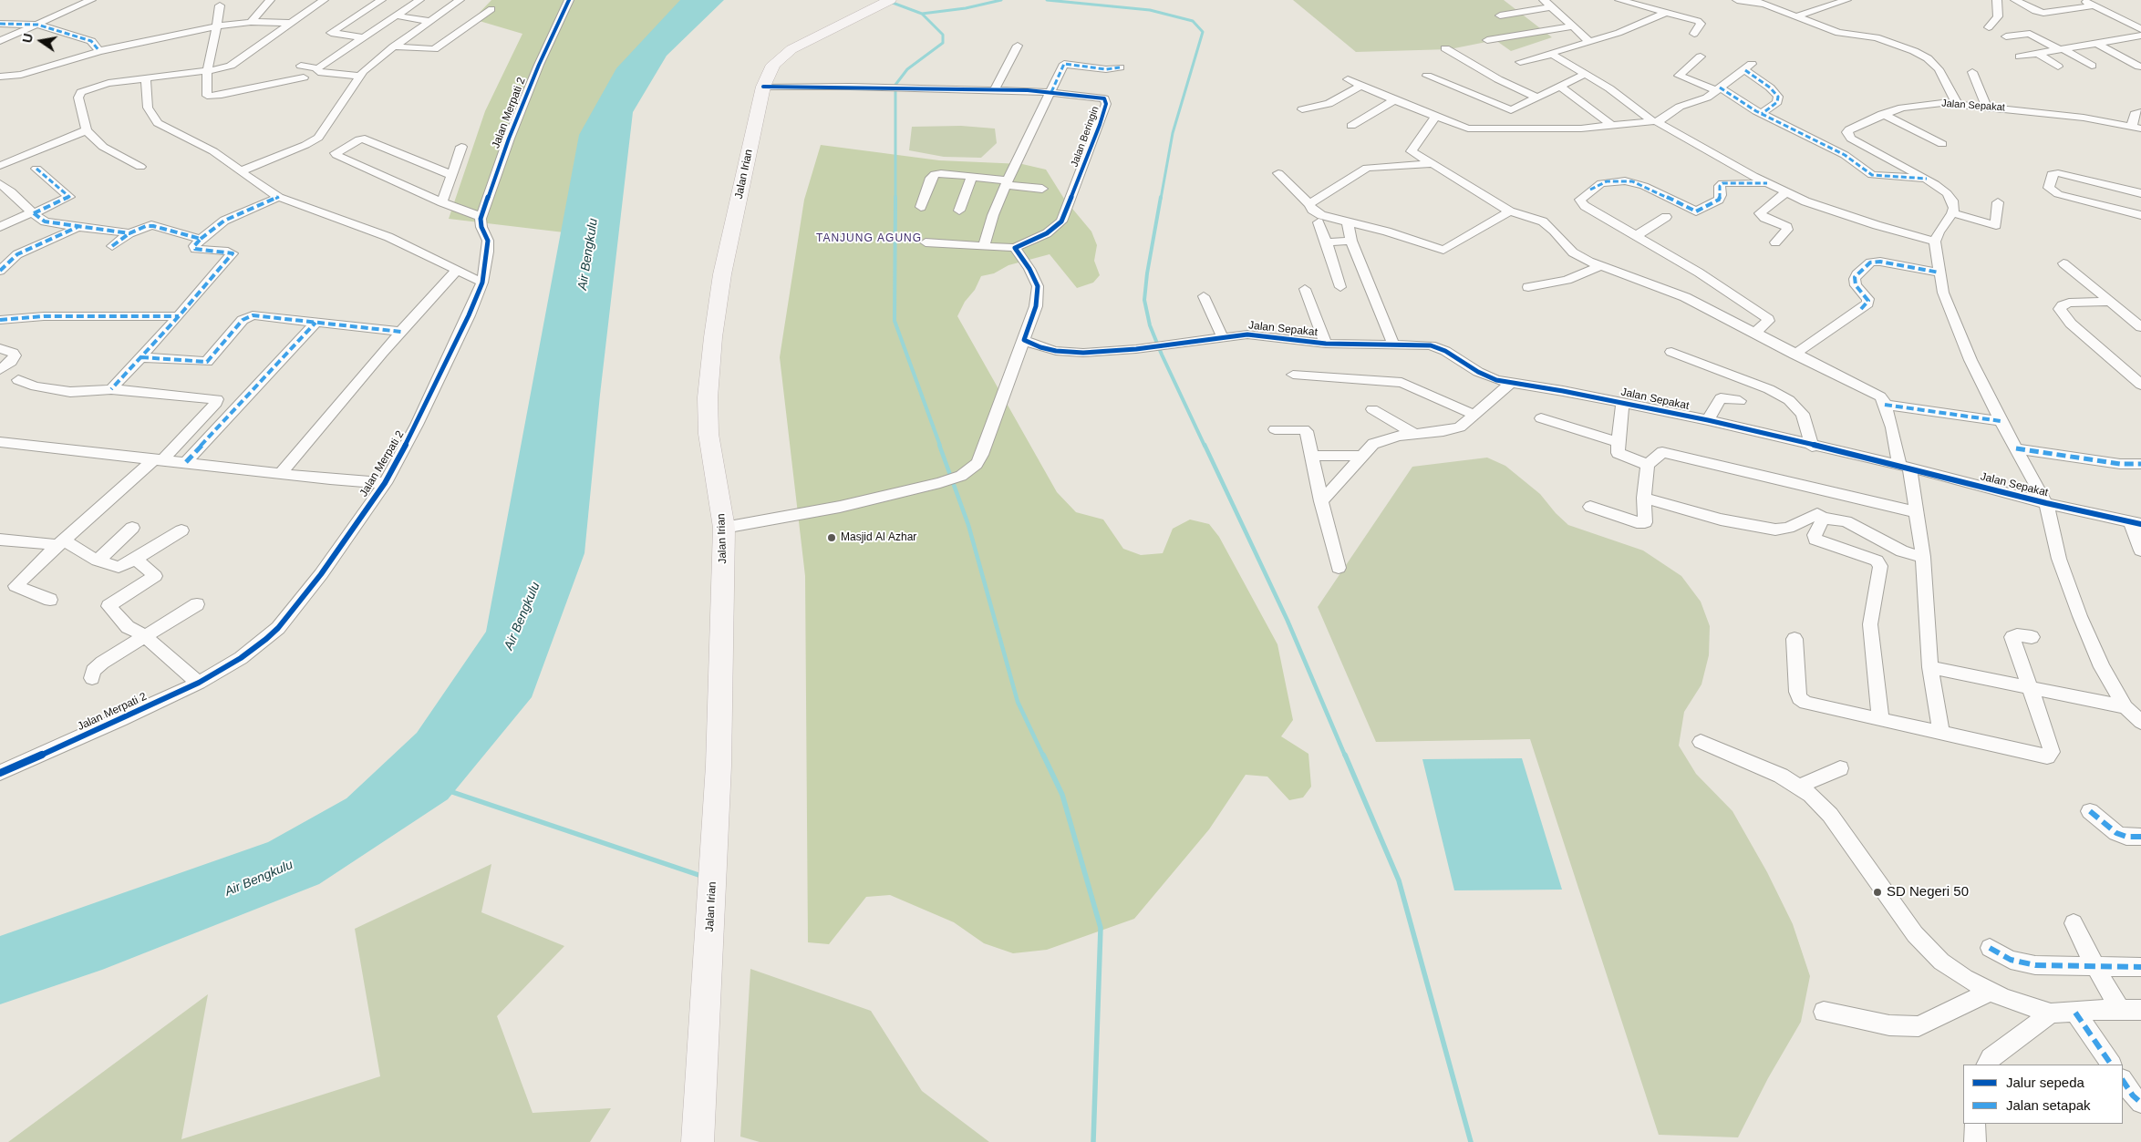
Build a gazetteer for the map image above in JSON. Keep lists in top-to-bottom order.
{
  "streets": {
    "main road": ["Jalan Irian"],
    "street": ["Jalan Sepakat", "Jalan Merpati 2", "Jalan Beringin"]
  },
  "crossings": [
    ["Jalan Beringin", "Jalan Irian"]
  ],
  "districts": ["TANJUNG AGUNG"],
  "water": ["Air Bengkulu"],
  "places": ["Masjid Al Azhar", "SD Negeri 50"],
  "legend": ["Jalur sepeda", "Jalan setapak"],
  "north": "left"
}
